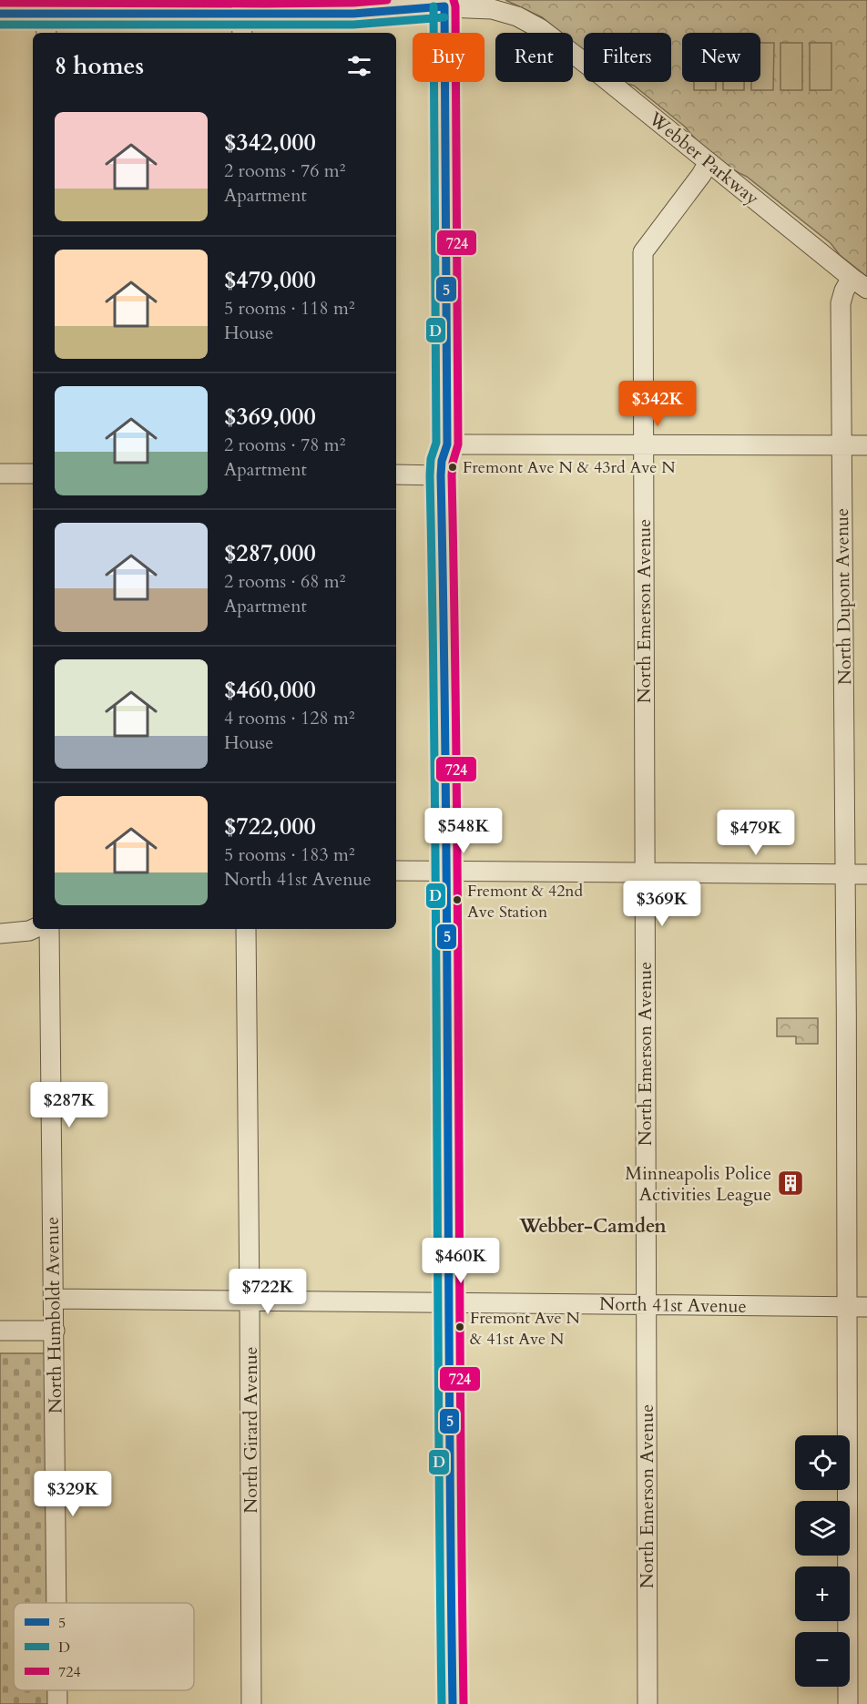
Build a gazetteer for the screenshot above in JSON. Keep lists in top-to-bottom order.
{
  "streets": {
    "street": [
      "Webber Parkway",
      "North Dupont Avenue",
      "North Emerson Avenue",
      "North 41st Avenue",
      "North Humboldt Avenue",
      "North Girard Avenue"
    ]
  },
  "crossings": [
    ["Webber Parkway", "North Dupont Avenue"],
    ["Webber Parkway", "North Emerson Avenue"],
    ["North Dupont Avenue", "North 41st Avenue"],
    ["North Emerson Avenue", "North 41st Avenue"],
    ["North 41st Avenue", "North Humboldt Avenue"],
    ["North 41st Avenue", "North Girard Avenue"]
  ],
  "districts": ["Webber-Camden"],
  "places": {
    "other": ["Fremont Ave N & 43rd Ave N", "Fremont & 42nd Ave Station", "Fremont Ave N & 41st Ave N"],
    "building": ["Minneapolis Police Activities League"]
  },
  "lines": ["transit line 724", "transit line 5", "transit line D"],
  "legend": ["5", "D", "724"],
  "page": {
    "chip": [
      "Buy",
      "Rent",
      "Filters",
      "New"
    ],
    "heading": "8 homes",
    "list": [
      {
        "name": "$342,000",
        "note": "2 rooms · 76 m² · Apartment"
      },
      {
        "name": "$479,000",
        "note": "5 rooms · 118 m² · House"
      },
      {
        "name": "$369,000",
        "note": "2 rooms · 78 m² · Apartment"
      },
      {
        "name": "$287,000",
        "note": "2 rooms · 68 m² · Apartment"
      },
      {
        "name": "$460,000",
        "note": "4 rooms · 128 m² · House"
      },
      {
        "name": "$722,000",
        "note": "5 rooms · 183 m² · North 41st Avenue"
      }
    ],
    "price": [
      "$342K",
      "$548K",
      "$479K",
      "$369K",
      "$287K",
      "$460K",
      "$722K",
      "$329K"
    ],
    "map_buttons": ["+", "−"]
  }
}
